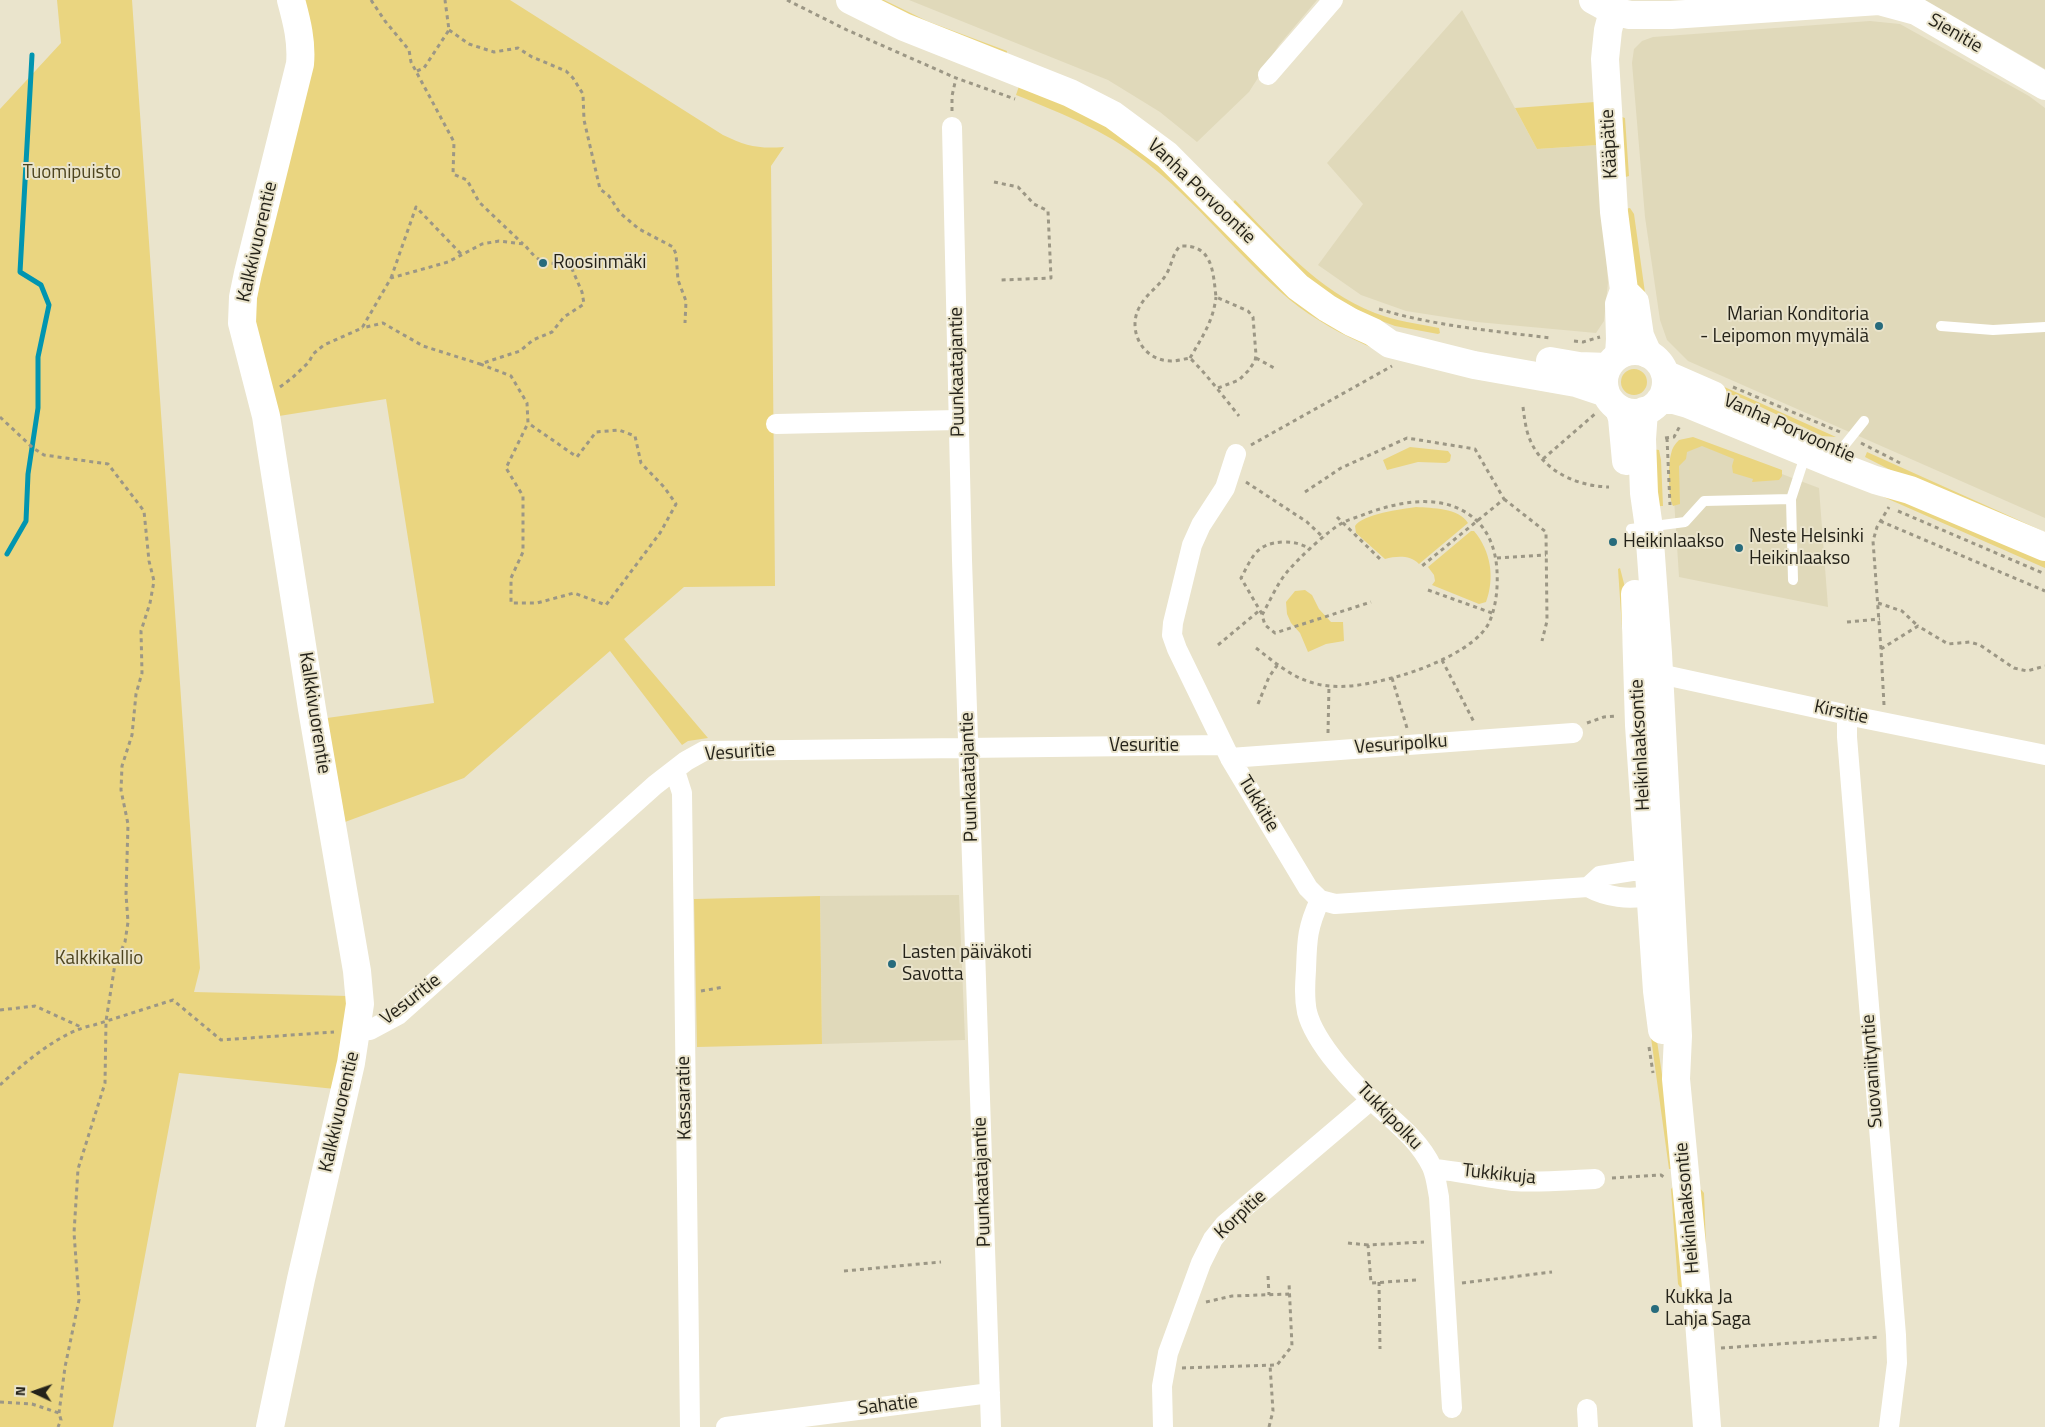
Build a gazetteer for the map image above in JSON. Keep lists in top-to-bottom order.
{
  "streets": {
    "main road": [
      "Sienitie",
      "Kääpätie",
      "Vanha Porvoontie",
      "Kalkkivuorentie",
      "Heikinlaaksontie"
    ],
    "street": [
      "Puunkaatajantie",
      "Kirsitie",
      "Vesuripolku",
      "Vesuritie",
      "Tukkitie",
      "Suovaniityntie",
      "Kassaratie",
      "Tukkipolku",
      "Tukkikuja",
      "Korpitie",
      "Sahatie"
    ]
  },
  "crossings": [
    ["Sienitie", "Kääpätie"],
    ["Kääpätie", "Vanha Porvoontie"],
    ["Kääpätie", "Heikinlaaksontie"],
    ["Vanha Porvoontie", "Heikinlaaksontie"],
    ["Kalkkivuorentie", "Vesuritie"],
    ["Puunkaatajantie", "Vesuritie"],
    ["Puunkaatajantie", "Sahatie"],
    ["Kirsitie", "Heikinlaaksontie"],
    ["Kirsitie", "Suovaniityntie"],
    ["Vesuripolku", "Vesuritie"],
    ["Vesuripolku", "Tukkitie"],
    ["Vesuritie", "Tukkitie"],
    ["Vesuritie", "Kassaratie"],
    ["Tukkitie", "Tukkipolku"],
    ["Tukkipolku", "Tukkikuja"],
    ["Tukkipolku", "Korpitie"]
  ],
  "parks": ["Tuomipuisto", "Kalkkikallio"],
  "places": [
    "Roosinmäki",
    "Marian Konditoria - Leipomon myymälä",
    "Heikinlaakso",
    "Neste Helsinki Heikinlaakso",
    "Lasten päiväkoti Savotta",
    "Kukka Ja Lahja Saga"
  ],
  "north": "left"
}
